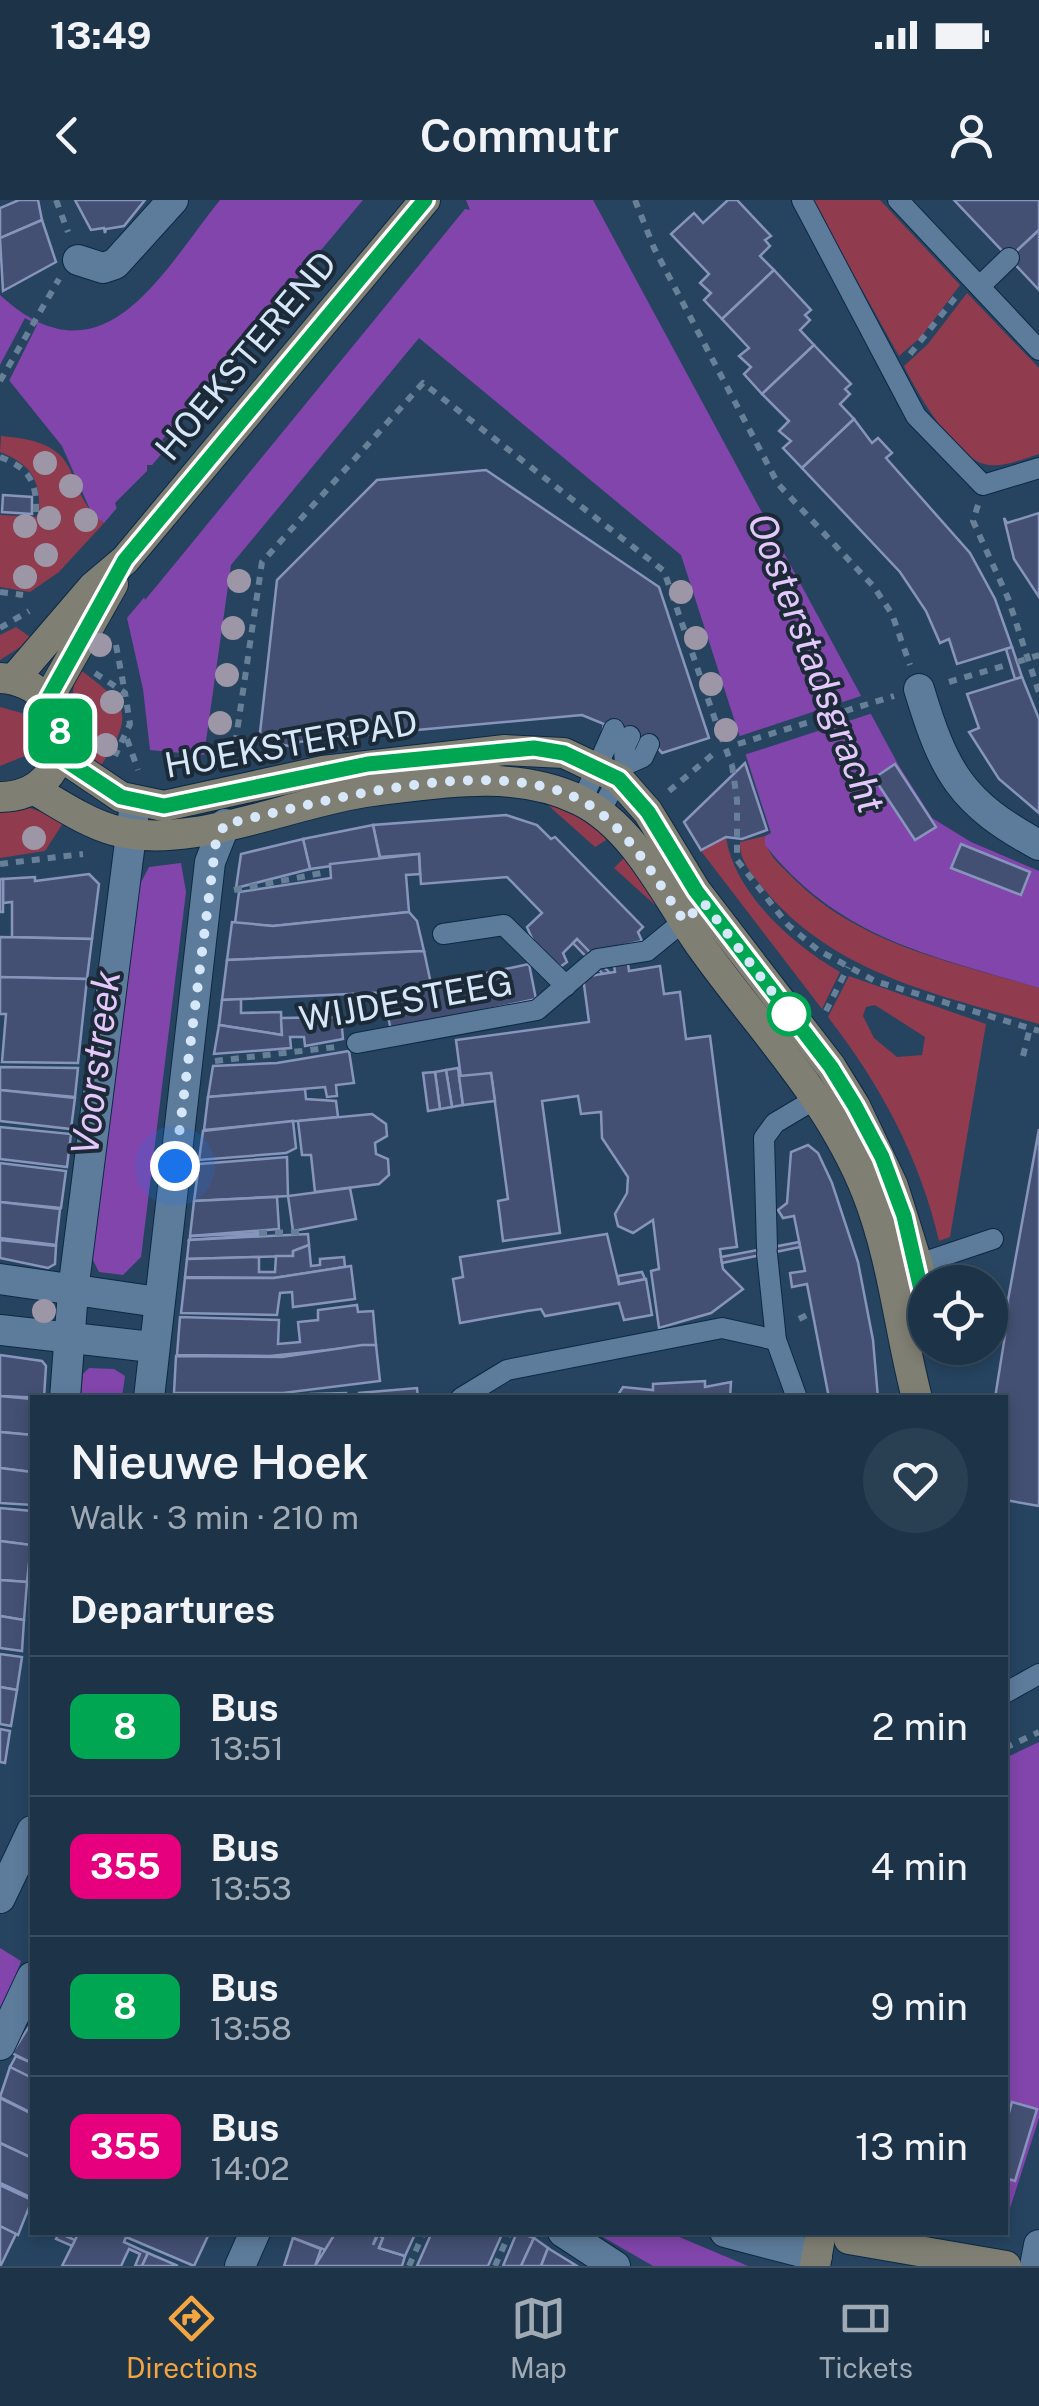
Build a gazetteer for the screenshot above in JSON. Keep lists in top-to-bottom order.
{
  "streets": {
    "main road": ["HOEKSTEREND", "HOEKSTERPAD"],
    "lane": ["WIJDESTEEG"]
  },
  "crossings": [
    ["HOEKSTERPAD", "WIJDESTEEG"]
  ],
  "water": ["Oosterstadsgracht", "Voorstreek"],
  "lines": ["bus line 8"],
  "page": {
    "status": "13:49",
    "header": "Commutr",
    "on_map": "8",
    "heading": [
      ["Nieuwe Hoek", "Walk · 3 min · 210 m"],
      "Departures"
    ],
    "list": [
      {
        "mark": "8",
        "name": "Bus",
        "note": "13:51",
        "value": "2 min"
      },
      {
        "mark": "355",
        "name": "Bus",
        "note": "13:53",
        "value": "4 min"
      },
      {
        "mark": "8",
        "name": "Bus",
        "note": "13:58",
        "value": "9 min"
      },
      {
        "mark": "355",
        "name": "Bus",
        "note": "14:02",
        "value": "13 min"
      }
    ],
    "tabs": ["Directions", "Map", "Tickets"]
  }
}
